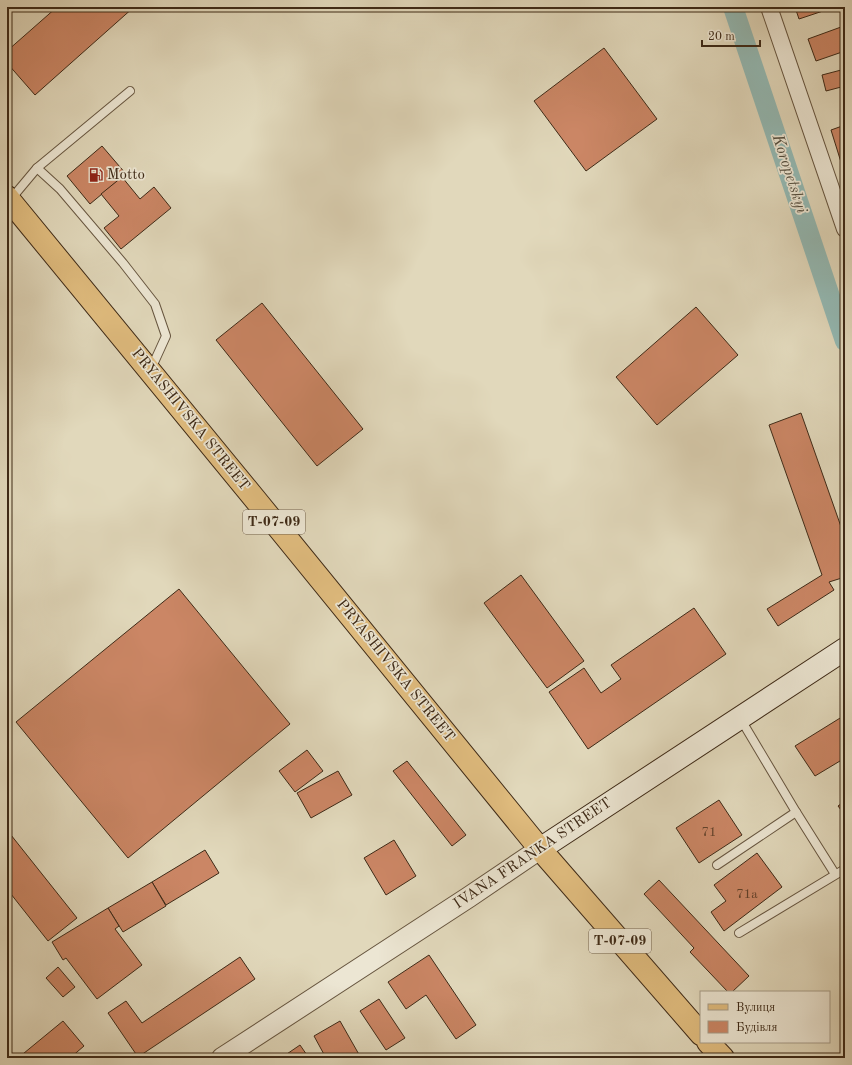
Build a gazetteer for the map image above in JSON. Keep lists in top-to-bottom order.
{
  "streets": {
    "main road": ["PRYASHIVSKA STREET", "Т-07-09", "IVANA FRANKA STREET"]
  },
  "crossings": [
    ["PRYASHIVSKA STREET", "Т-07-09"],
    ["PRYASHIVSKA STREET", "IVANA FRANKA STREET"],
    ["Т-07-09", "IVANA FRANKA STREET"]
  ],
  "water": ["Koropetskyi"],
  "places": {
    "fuel station": ["Motto"]
  },
  "house_numbers": ["71", "71а"],
  "legend": ["Вулиця", "Будівля"],
  "scale_bar": "20 m"
}
